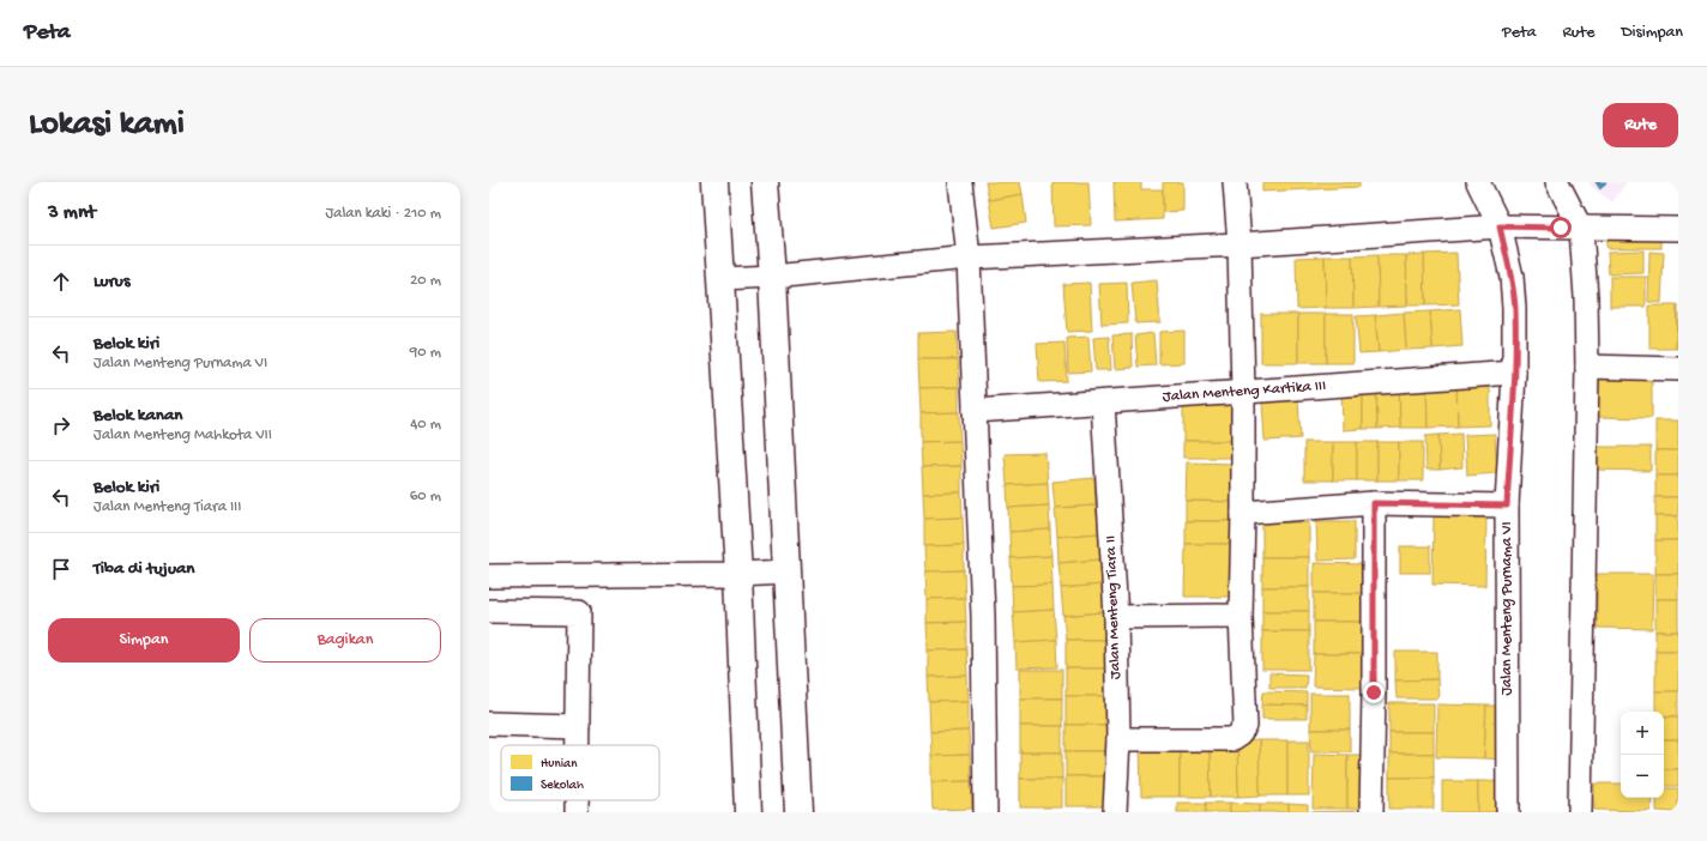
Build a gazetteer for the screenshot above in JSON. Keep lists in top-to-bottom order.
{
  "streets": {
    "street": ["Jalan Menteng Kartika III", "Jalan Menteng Tiara II", "Jalan Menteng Purnama VI"]
  },
  "crossings": [
    ["Jalan Menteng Kartika III", "Jalan Menteng Tiara II"],
    ["Jalan Menteng Kartika III", "Jalan Menteng Purnama VI"]
  ],
  "legend": ["Hunian", "Sekolah"],
  "page": {
    "header": "Peta",
    "nav": ["Peta", "Rute", "Disimpan"],
    "buttons": [
      "Rute",
      ["Simpan", "Bagikan"]
    ],
    "title": "Lokasi kami",
    "heading": ["3 mnt", "Jalan kaki · 210 m"],
    "list": [
      ["Lurus", "20 m"],
      ["Belok kiri", "Jalan Menteng Purnama VI", "90 m"],
      ["Belok kanan", "Jalan Menteng Mahkota VII", "40 m"],
      ["Belok kiri", "Jalan Menteng Tiara III", "60 m"],
      "Tiba di tujuan"
    ],
    "map_buttons": ["+", "−"]
  }
}
